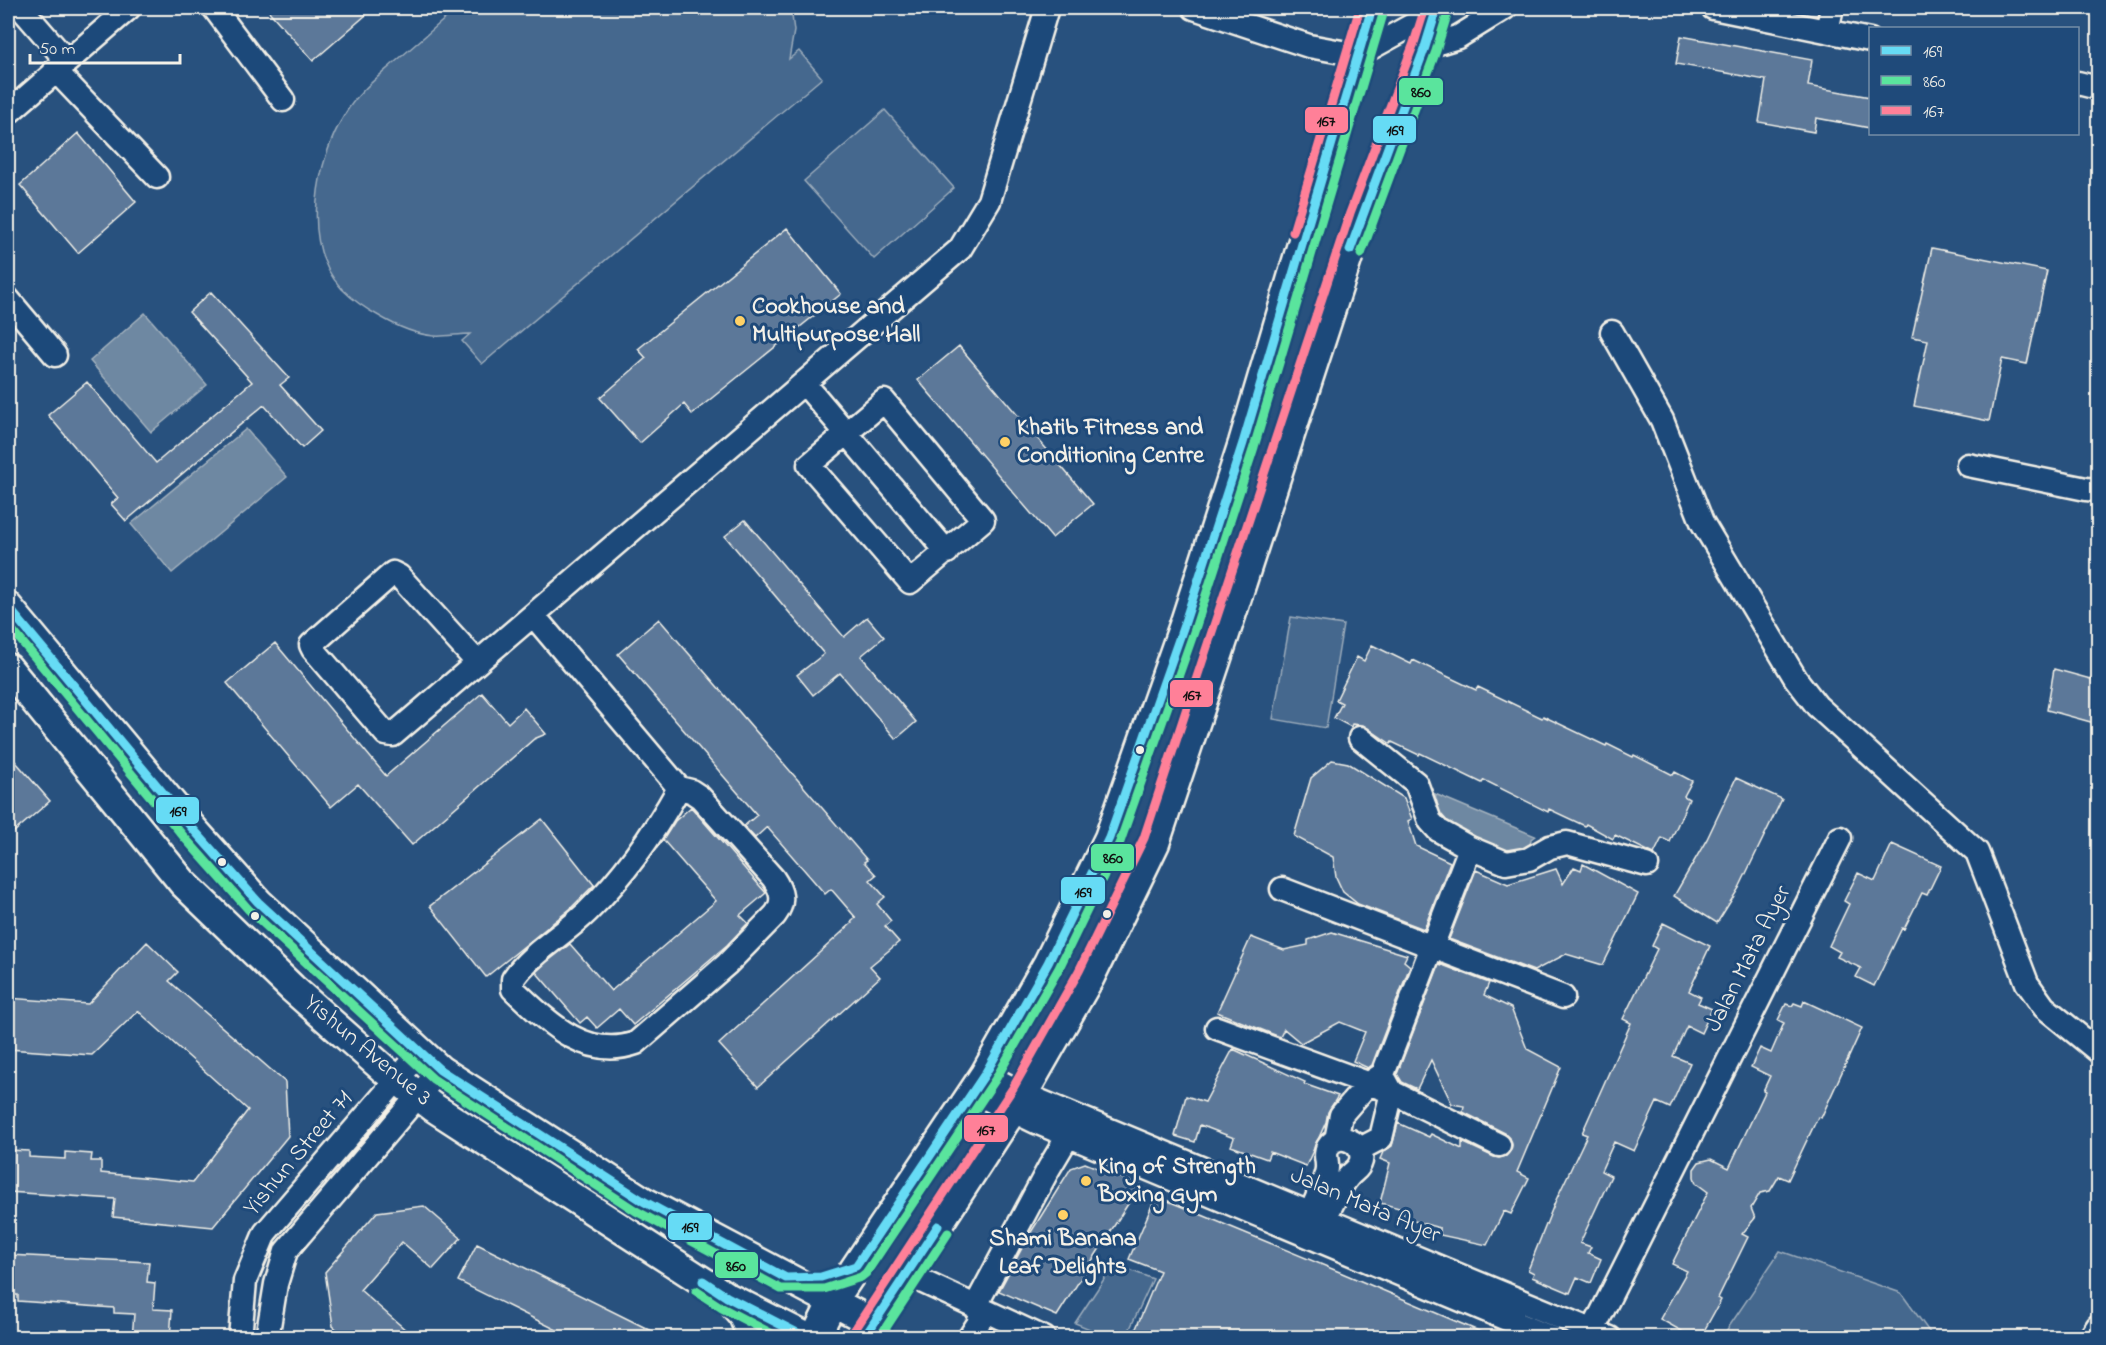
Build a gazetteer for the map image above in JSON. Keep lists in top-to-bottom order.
{
  "streets": {
    "main road": ["Yishun Avenue 3"],
    "street": ["Jalan Mata Ayer", "Yishun Street 71"]
  },
  "crossings": [
    ["Yishun Avenue 3", "Yishun Street 71"]
  ],
  "places": [
    "Cookhouse and Multipurpose Hall",
    "Khatib Fitness and Conditioning Centre",
    "King of Strength Boxing Gym",
    "Shami Banana Leaf Delights"
  ],
  "lines": ["transit line 169", "transit line 167", "transit line 860"],
  "legend": ["169", "860", "167"],
  "scale_bar": "50 m"
}
